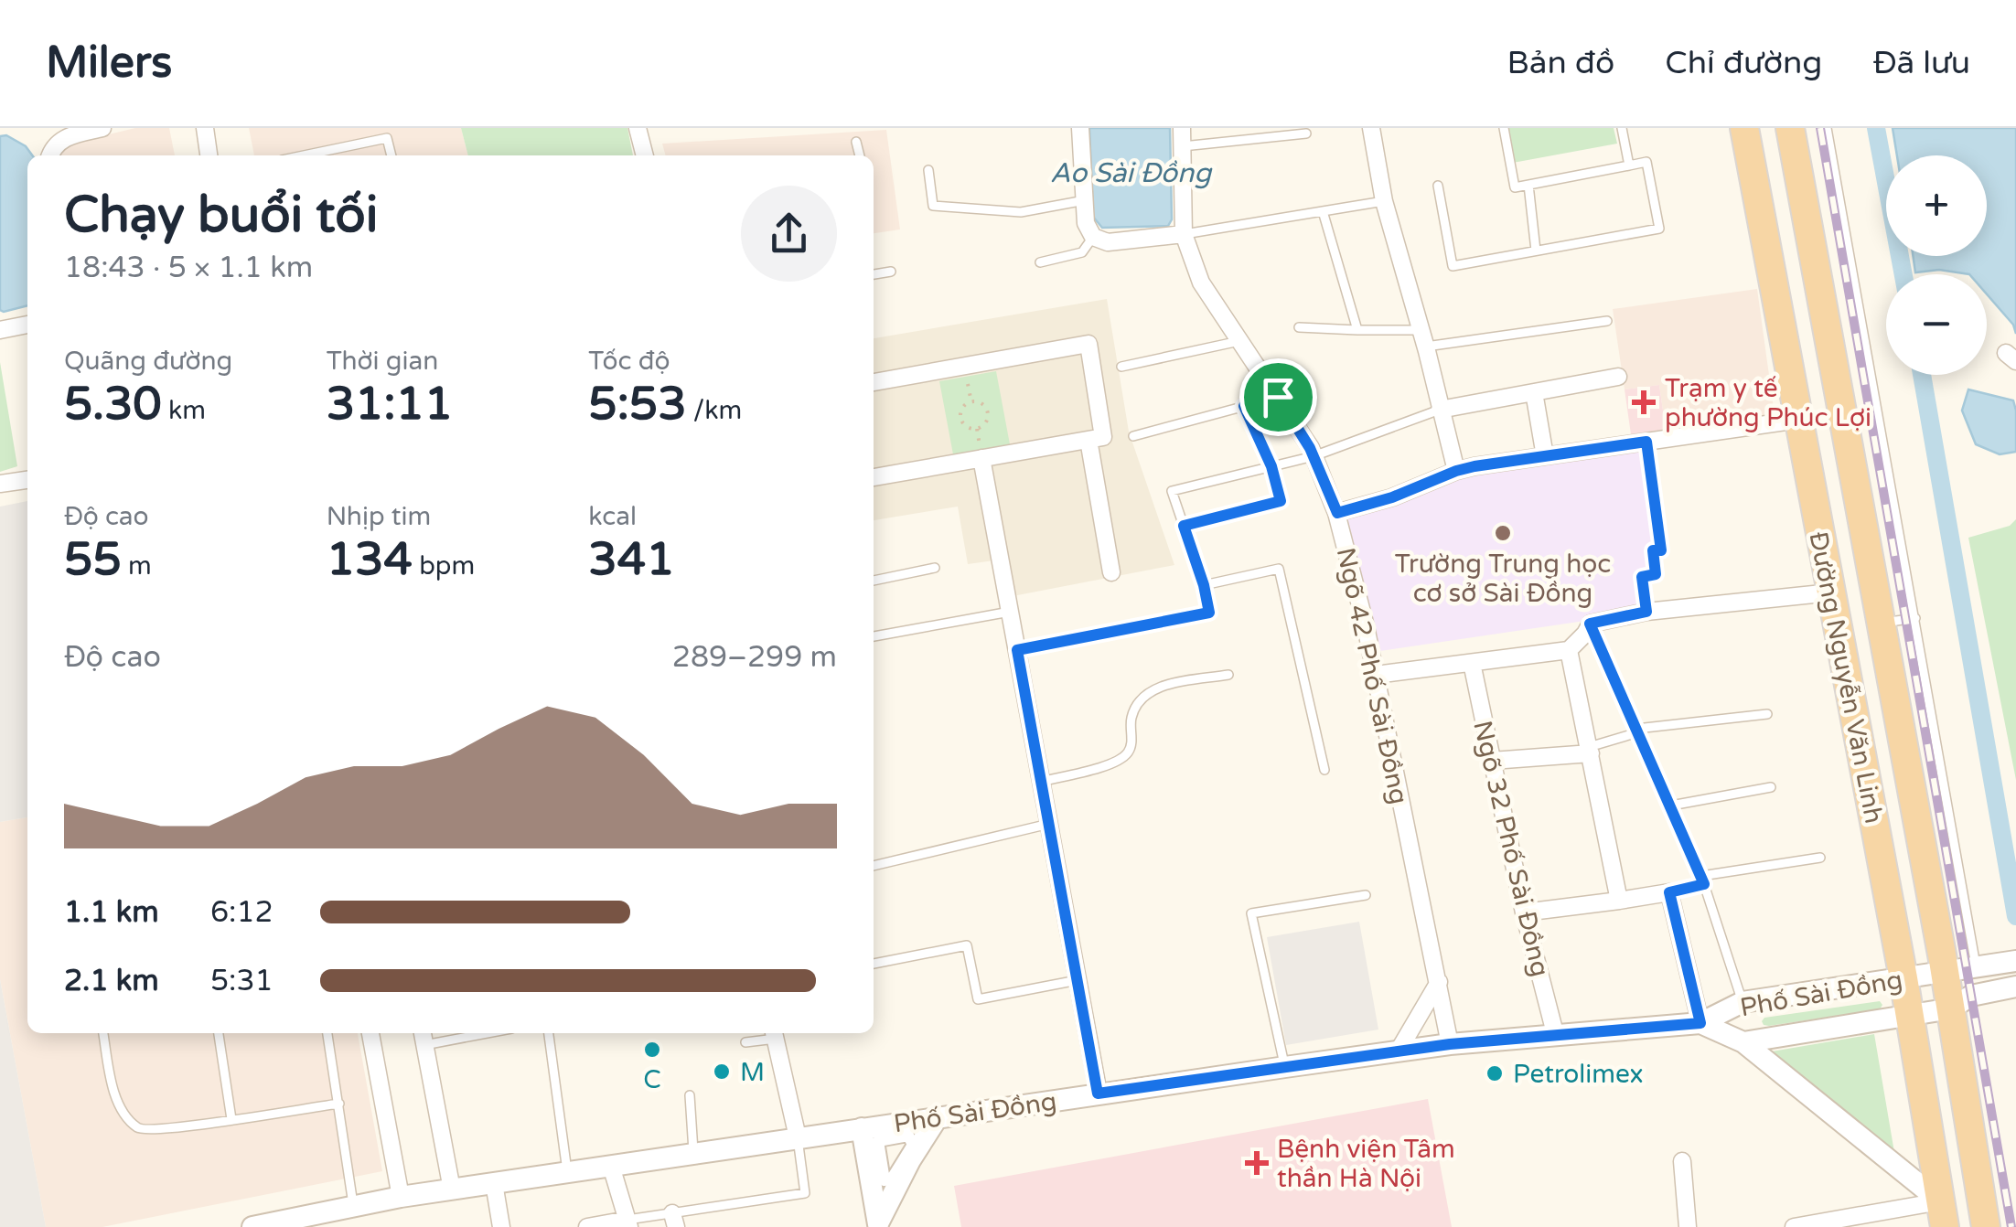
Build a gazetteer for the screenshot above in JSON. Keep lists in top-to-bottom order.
{
  "streets": {
    "highway": ["Đường Nguyễn Văn Linh"],
    "street": ["Ngõ 42 Phố Sài Đồng", "Ngõ 32 Phố Sài Đồng", "Phố Sài Đồng"]
  },
  "crossings": [
    ["Ngõ 42 Phố Sài Đồng", "Phố Sài Đồng"],
    ["Đường Nguyễn Văn Linh", "Phố Sài Đồng"],
    ["Ngõ 32 Phố Sài Đồng", "Phố Sài Đồng"]
  ],
  "water": ["Ao Sài Đồng"],
  "places": {
    "health": ["Trạm y tế phường Phúc Lợi", "Bệnh viện Tâm thần Hà Nội"],
    "other": [
      "Trường Trung học cơ sở Sài Đồng",
      "C",
      "M",
      "Petrolimex"
    ]
  },
  "page": {
    "header": "Milers",
    "nav": ["Bản đồ", "Chỉ đường", "Đã lưu"],
    "map_buttons": ["+", "−"],
    "heading": ["Chạy buổi tối", "18:43 · 5 × 1.1 km"],
    "stats": [
      ["Quãng đường", "5.30 km"],
      ["Thời gian", "31:11"],
      ["Tốc độ", "5:53 /km"],
      ["Độ cao", "55 m"],
      ["Nhịp tim", "134 bpm"],
      ["kcal", "341"]
    ],
    "chart": ["Độ cao", "289–299 m"],
    "list": [
      {
        "name": "1.1 km",
        "note": "6:12"
      },
      {
        "name": "2.1 km",
        "note": "5:31"
      }
    ]
  }
}
